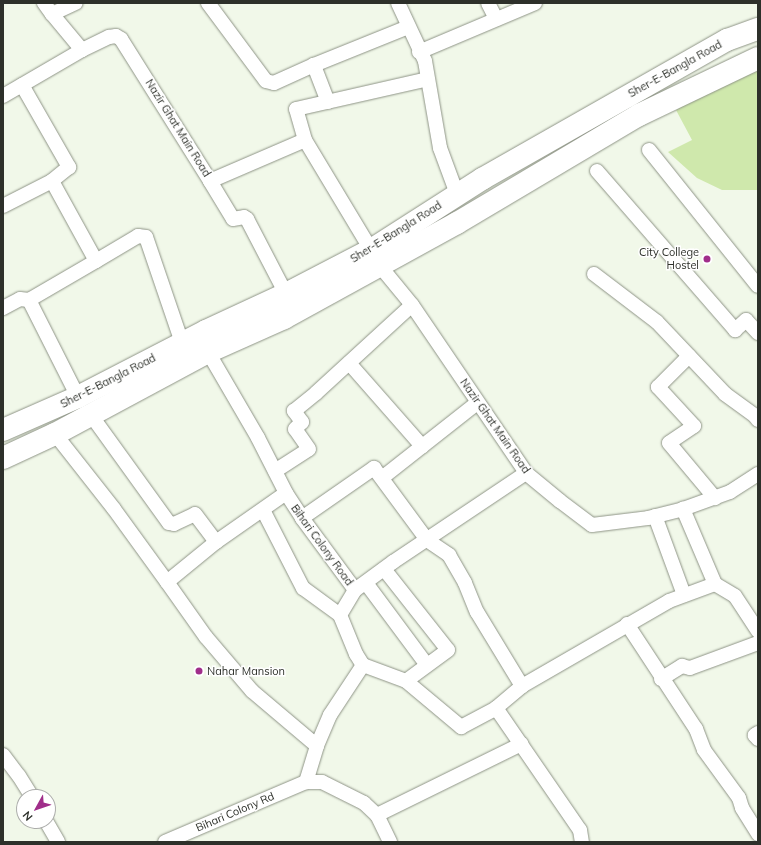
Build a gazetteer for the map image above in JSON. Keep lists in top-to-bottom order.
{
  "streets": {
    "highway": ["Sher-E-Bangla Road"],
    "street": ["Nazir Ghat Main Road", "Bihari Colony Road", "Bihari Colony Rd"]
  },
  "crossings": [
    ["Sher-E-Bangla Road", "Nazir Ghat Main Road"],
    ["Sher-E-Bangla Road", "Bihari Colony Road"]
  ],
  "places": ["City College Hostel", "Nahar Mansion"],
  "north": "bottom left"
}
